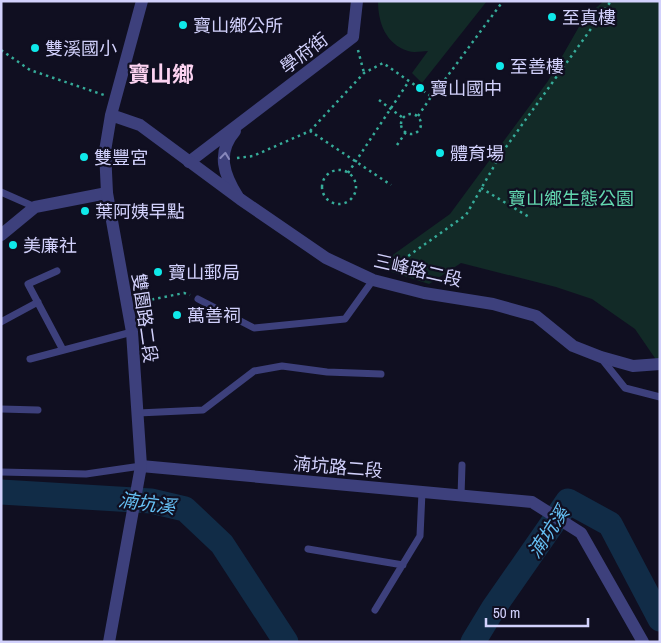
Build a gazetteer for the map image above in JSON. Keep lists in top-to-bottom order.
{
  "streets": {
    "street": [
      "學府街",
      "三峰路二段",
      "雙園路二段",
      "湳坑路二段"
    ]
  },
  "crossings": [
    ["學府街", "三峰路二段"],
    ["三峰路二段", "雙園路二段"],
    ["雙園路二段", "湳坑路二段"]
  ],
  "districts": ["寶山鄉"],
  "water": ["湳坑溪"],
  "parks": ["寶山鄉生態公園"],
  "places": [
    "至真樓",
    "寶山鄉公所",
    "雙溪國小",
    "至善樓",
    "寶山國中",
    "體育場",
    "雙豐宮",
    "葉阿姨早點",
    "美廉社",
    "寶山郵局",
    "萬善祠"
  ],
  "scale_bar": "50 m"
}
